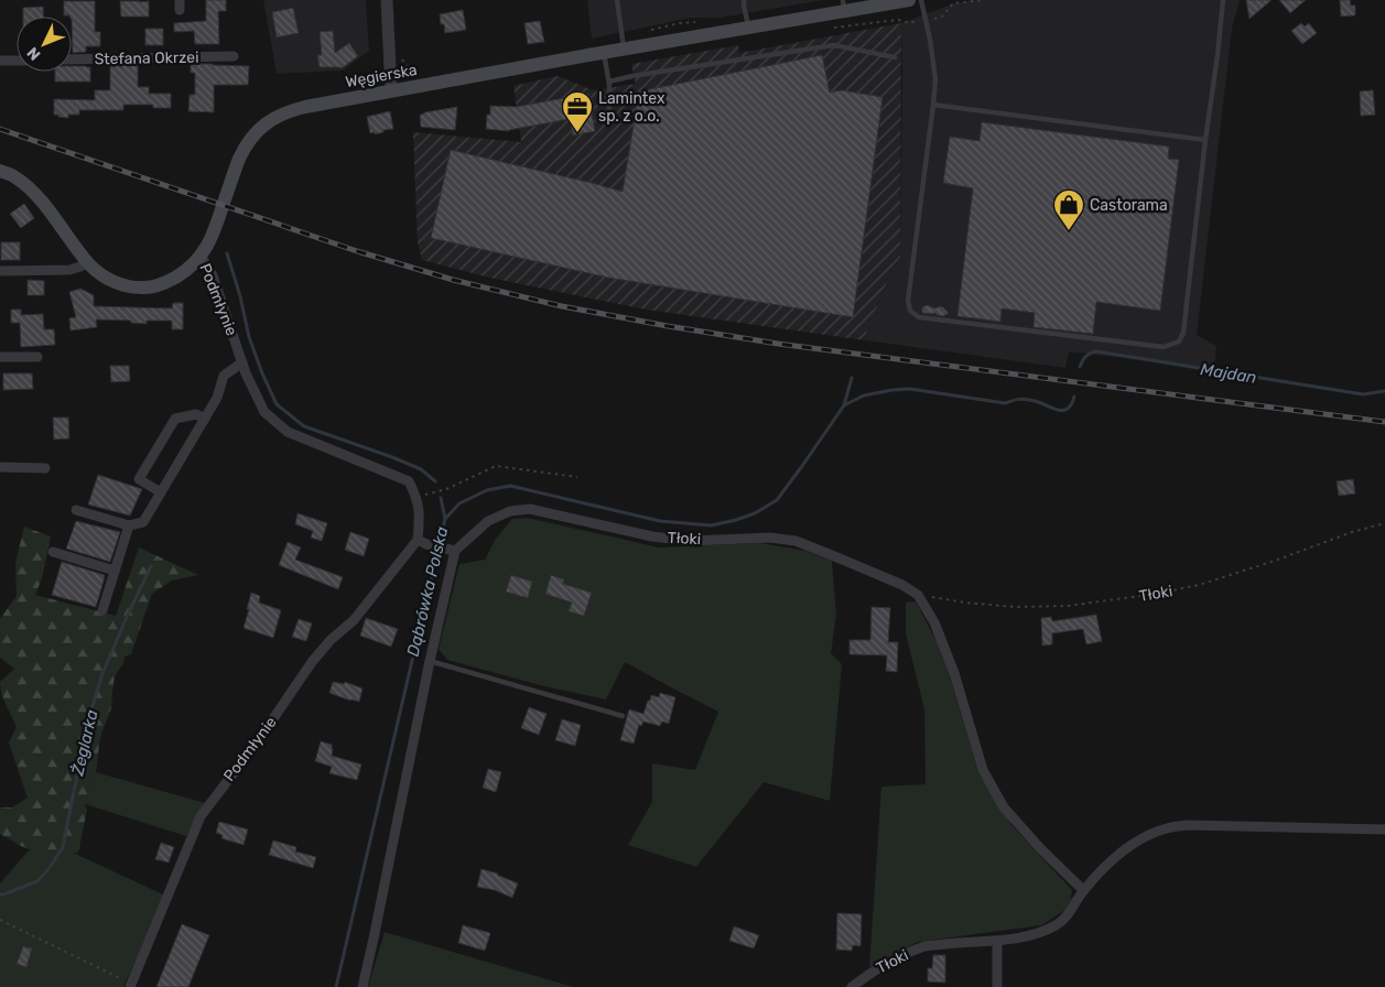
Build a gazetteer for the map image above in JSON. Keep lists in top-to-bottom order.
{
  "streets": {
    "main road": ["Węgierska"],
    "street": ["Stefana Okrzei", "Podmłynie", "Tłoki"]
  },
  "crossings": [
    ["Węgierska", "Podmłynie"]
  ],
  "water": ["Majdan", "Dąbrówka Polska", "Żeglarka"],
  "places": {
    "office": ["Lamintex sp. z o.o."],
    "shop": ["Castorama"]
  },
  "north": "bottom left"
}
